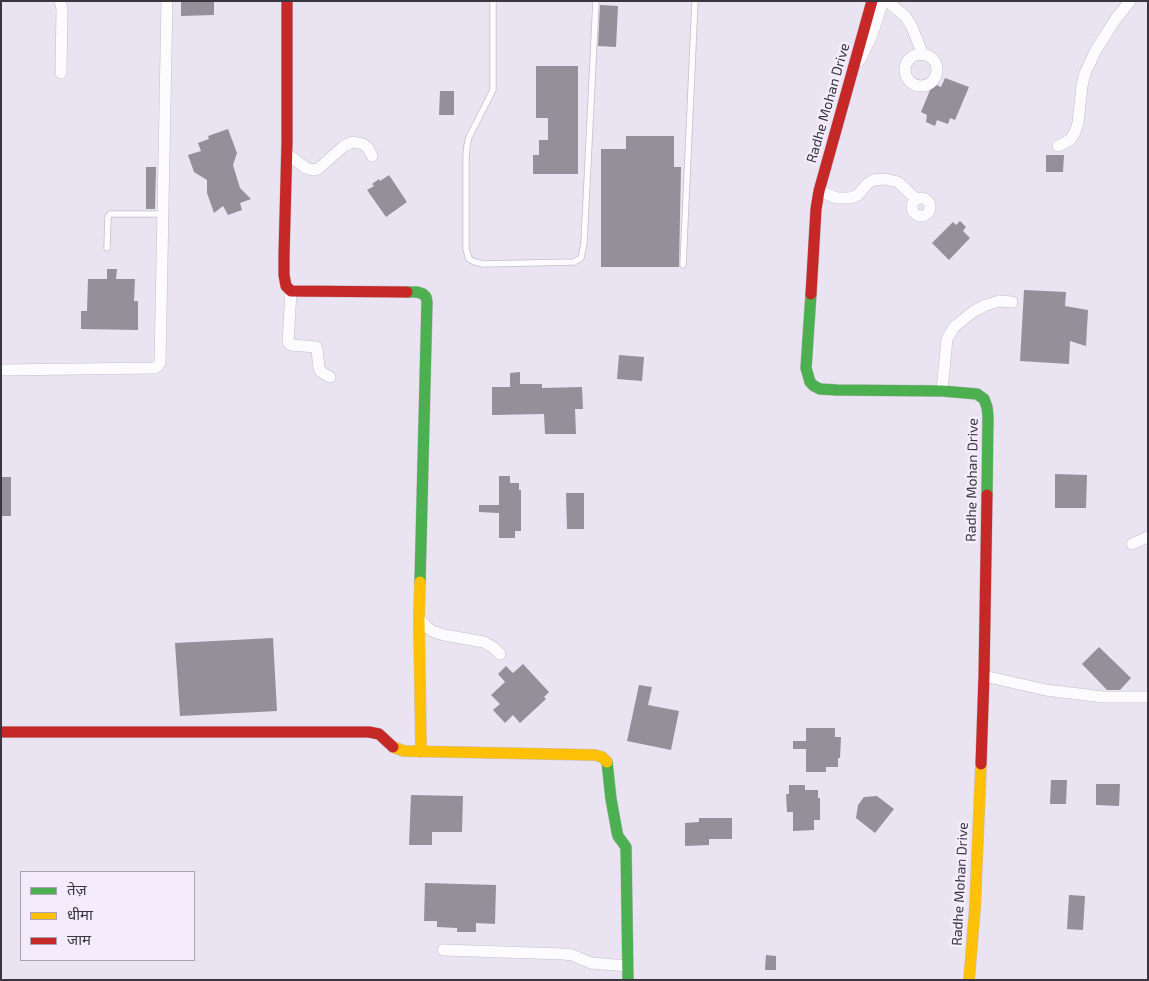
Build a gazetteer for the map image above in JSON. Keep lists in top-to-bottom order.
{
  "streets": {
    "street": ["Radhe Mohan Drive"]
  },
  "legend": ["तेज़", "धीमा", "जाम"]
}
